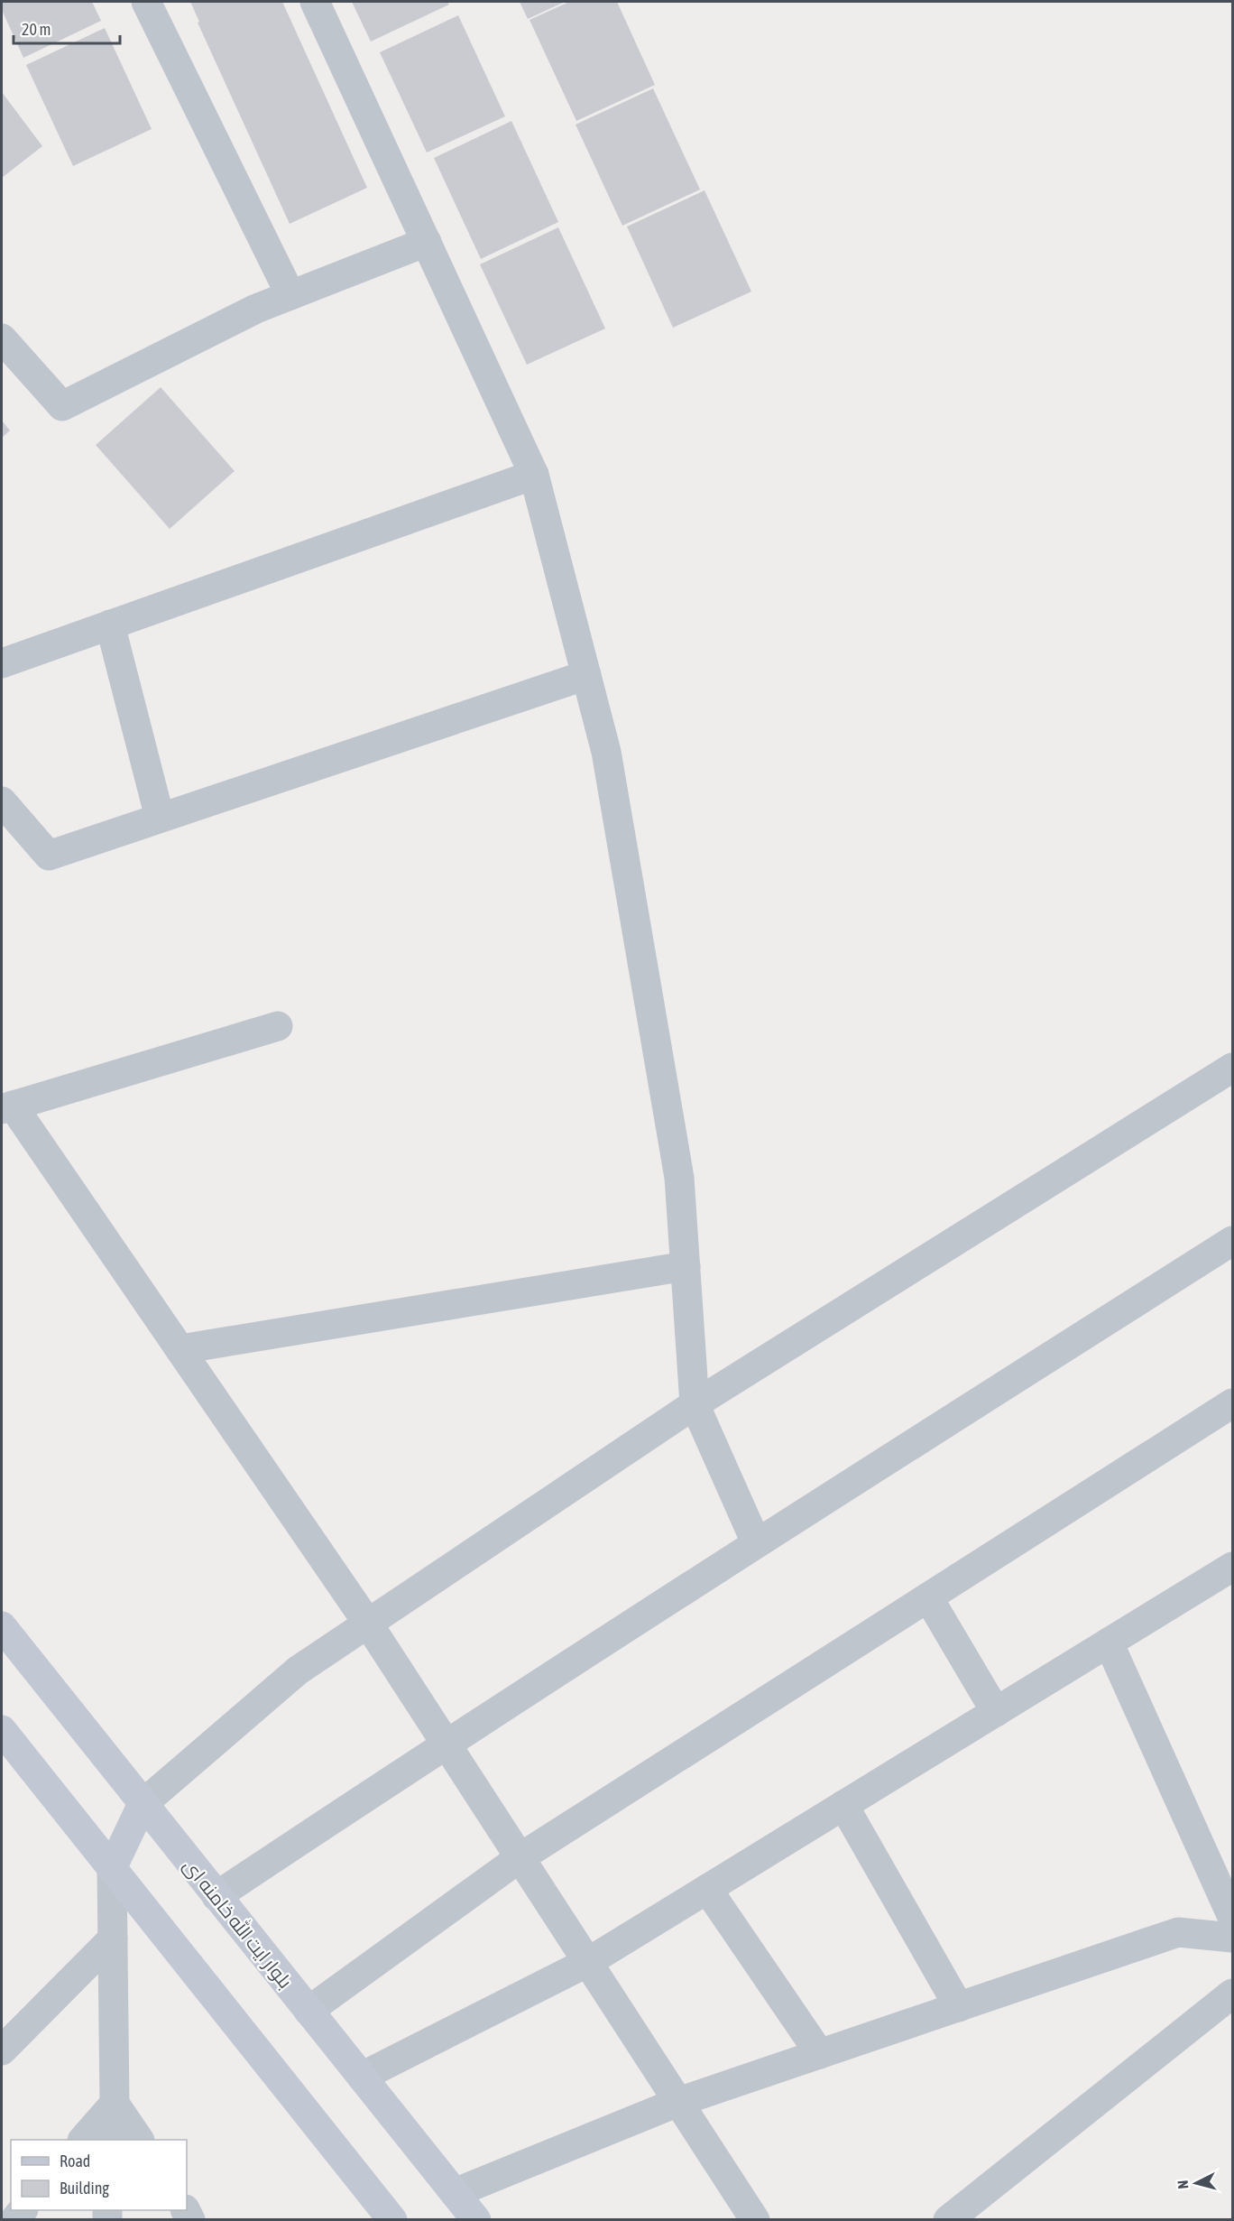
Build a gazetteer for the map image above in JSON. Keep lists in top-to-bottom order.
{
  "streets": {
    "street": ["بلوار ایت الله خامنه ای"]
  },
  "legend": ["Road", "Building"],
  "scale_bar": "20 m",
  "north": "left"
}
